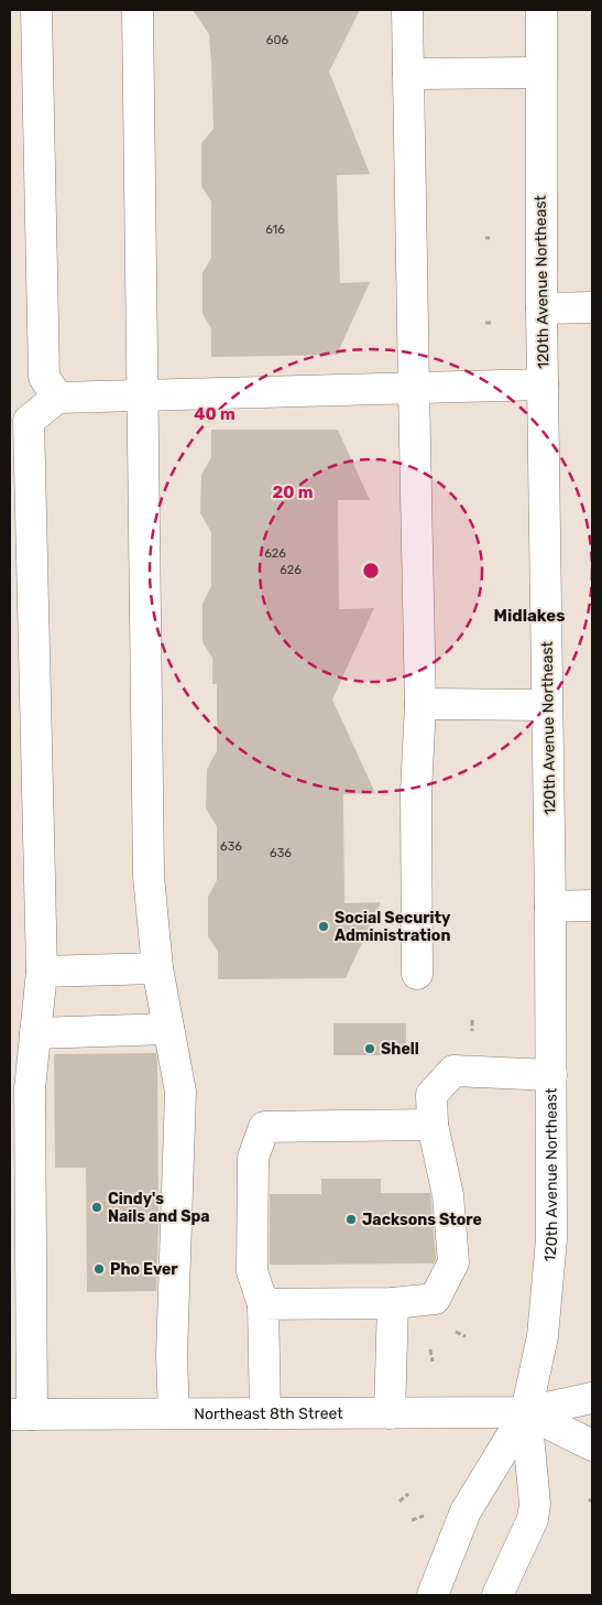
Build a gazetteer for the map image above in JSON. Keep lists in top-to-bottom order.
{
  "streets": {
    "main road": ["120th Avenue Northeast", "Northeast 8th Street"]
  },
  "crossings": [
    ["120th Avenue Northeast", "Northeast 8th Street"]
  ],
  "districts": ["Midlakes"],
  "places": [
    "Social Security Administration",
    "Shell",
    "Cindy's Nails and Spa",
    "Jacksons Store",
    "Pho Ever"
  ],
  "house_numbers": [
    "606",
    "616",
    "626",
    "626",
    "636",
    "636"
  ],
  "rings": ["40 m", "20 m"]
}
